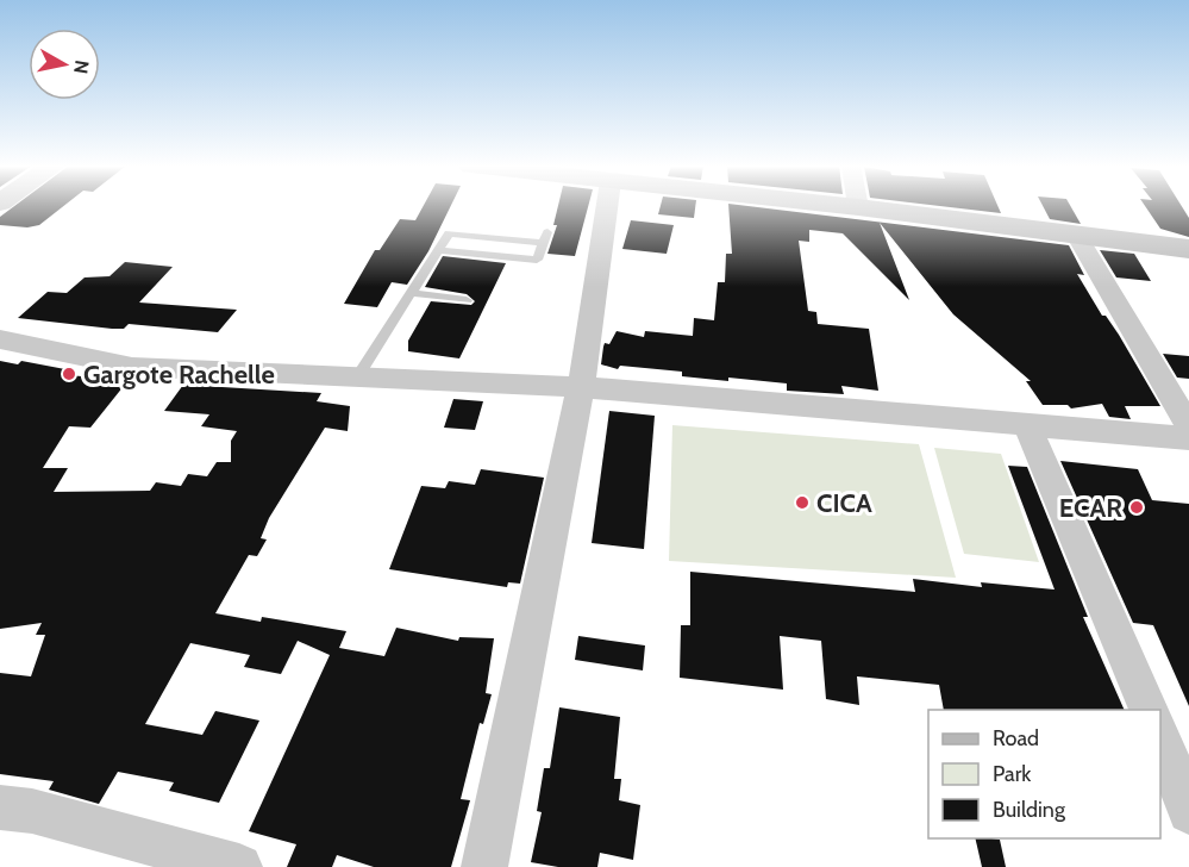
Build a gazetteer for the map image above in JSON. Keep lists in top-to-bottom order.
{
  "places": ["Gargote Rachelle", "CICA", "ECAR"],
  "legend": ["Road", "Park", "Building"],
  "north": "right"
}
